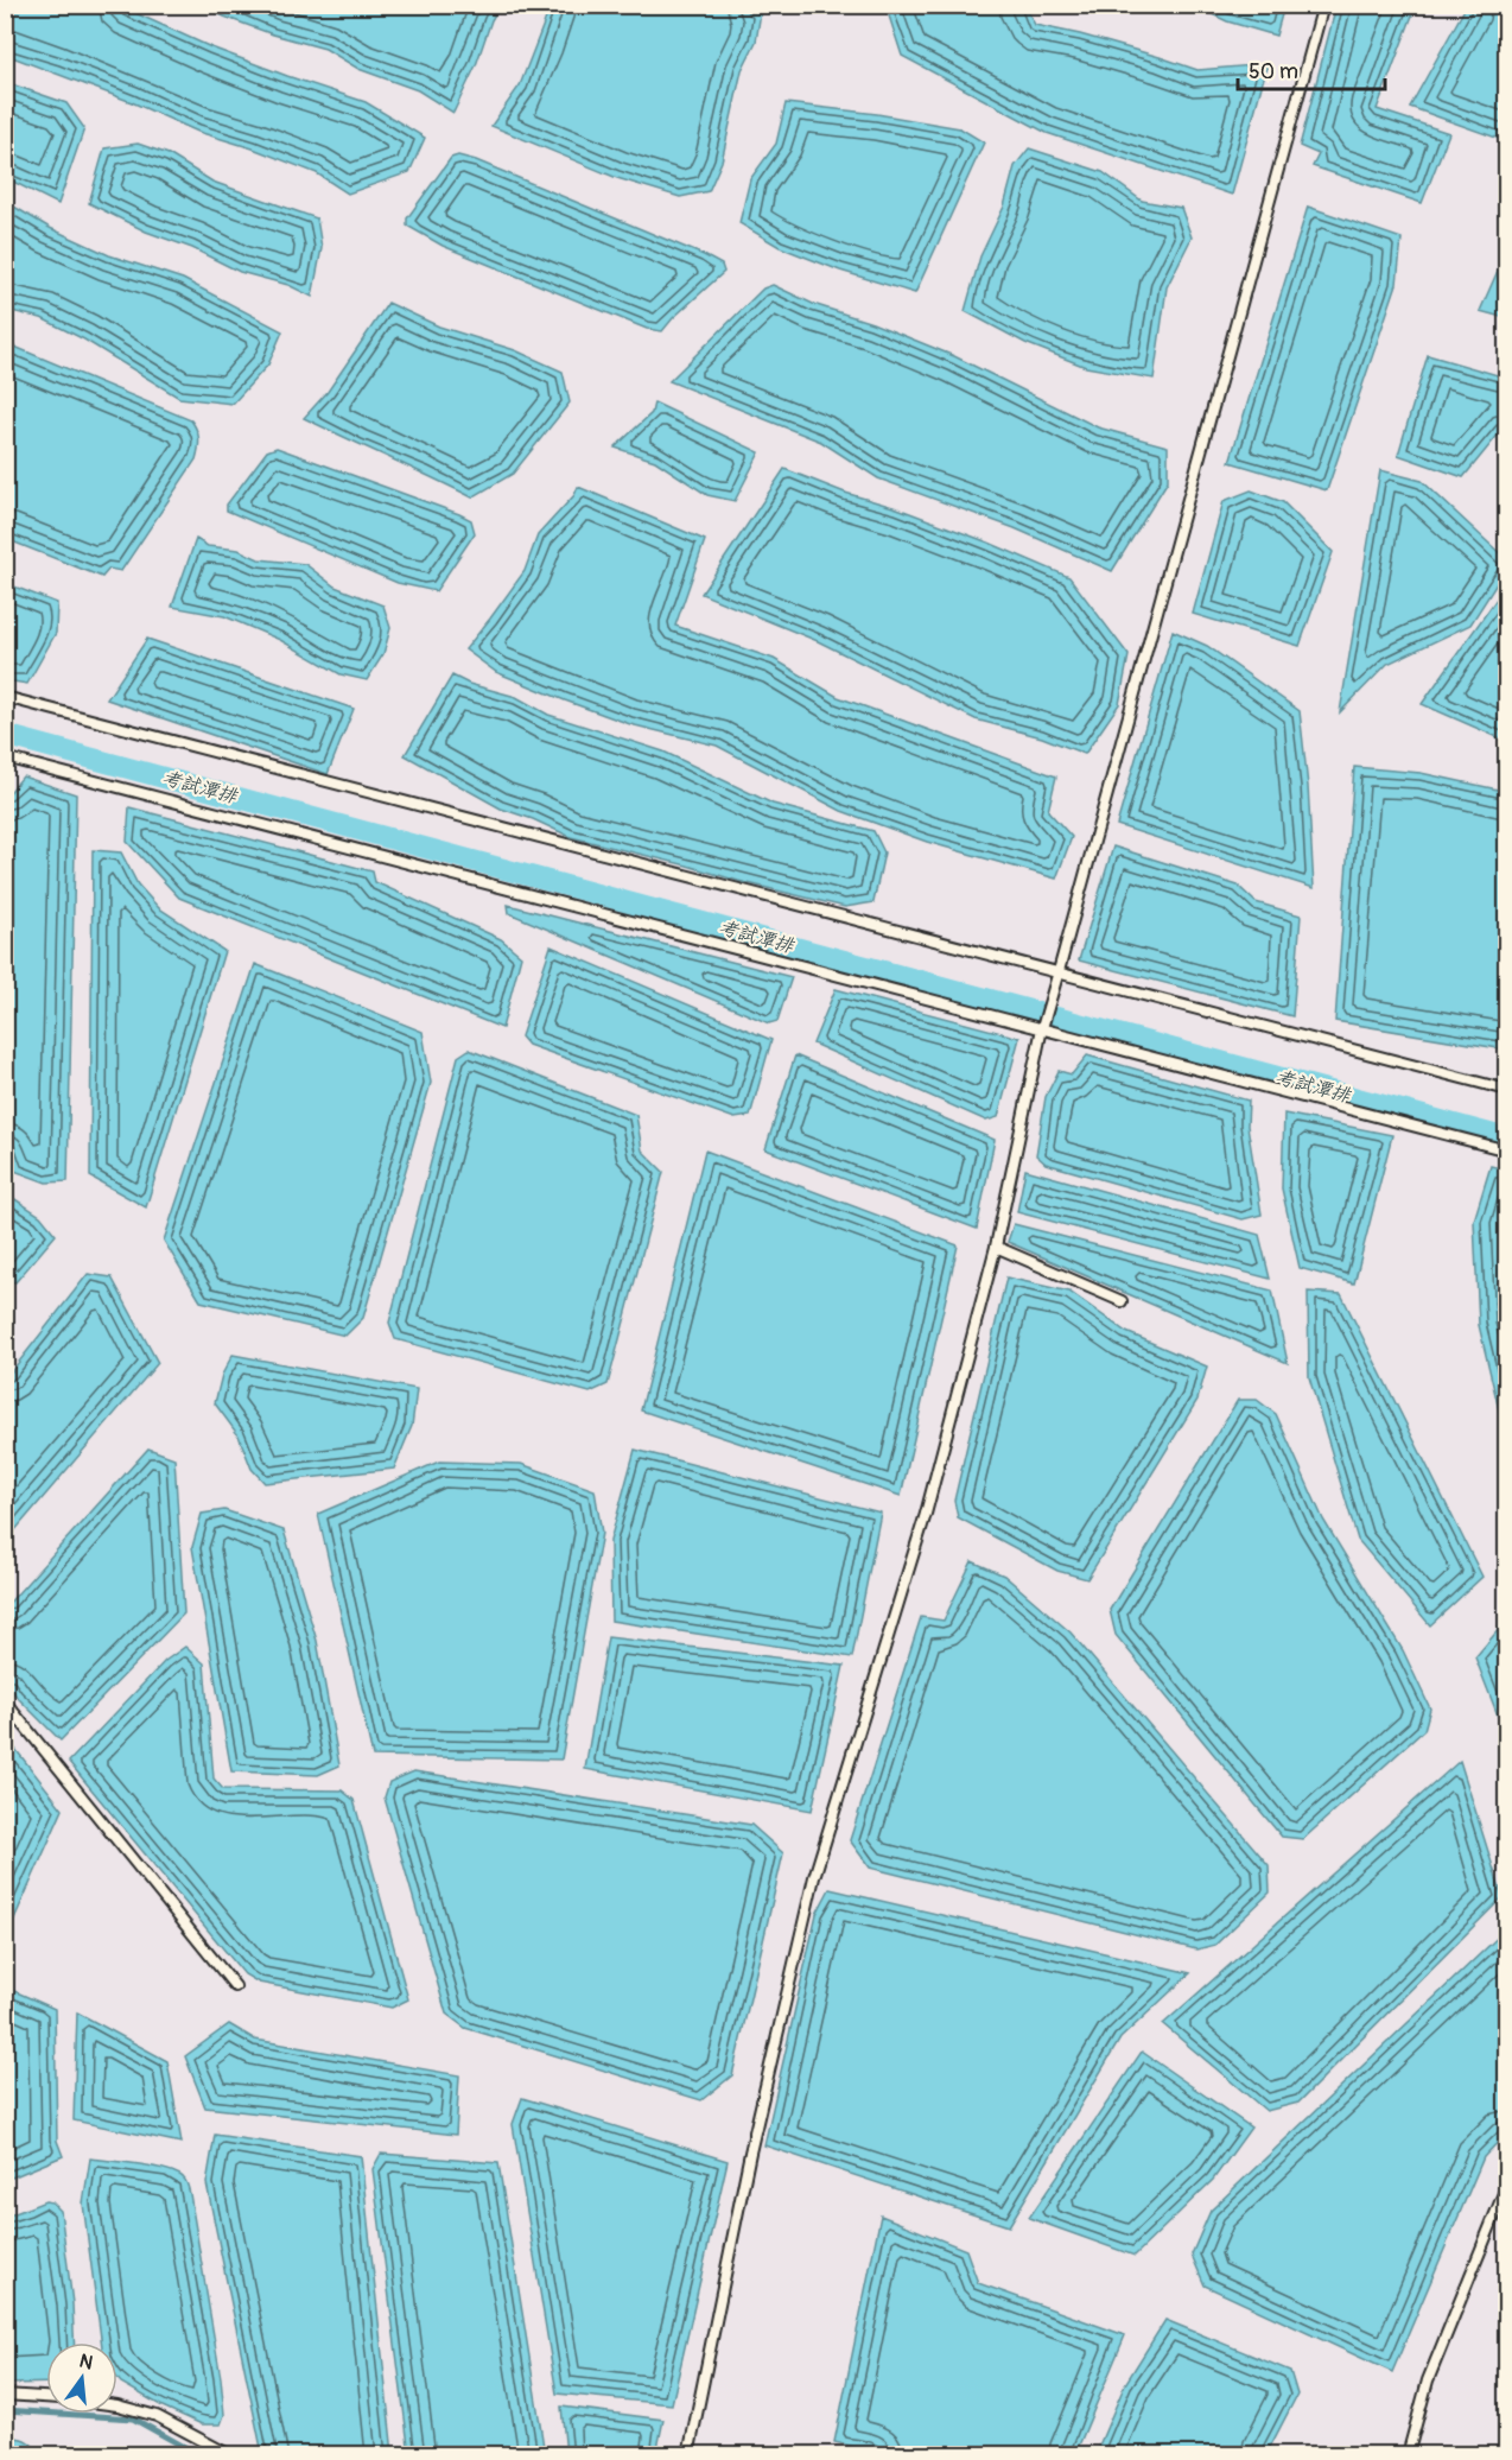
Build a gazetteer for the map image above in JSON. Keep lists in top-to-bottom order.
{
  "water": ["考試潭排"],
  "scale_bar": "50 m",
  "north": "top"
}
